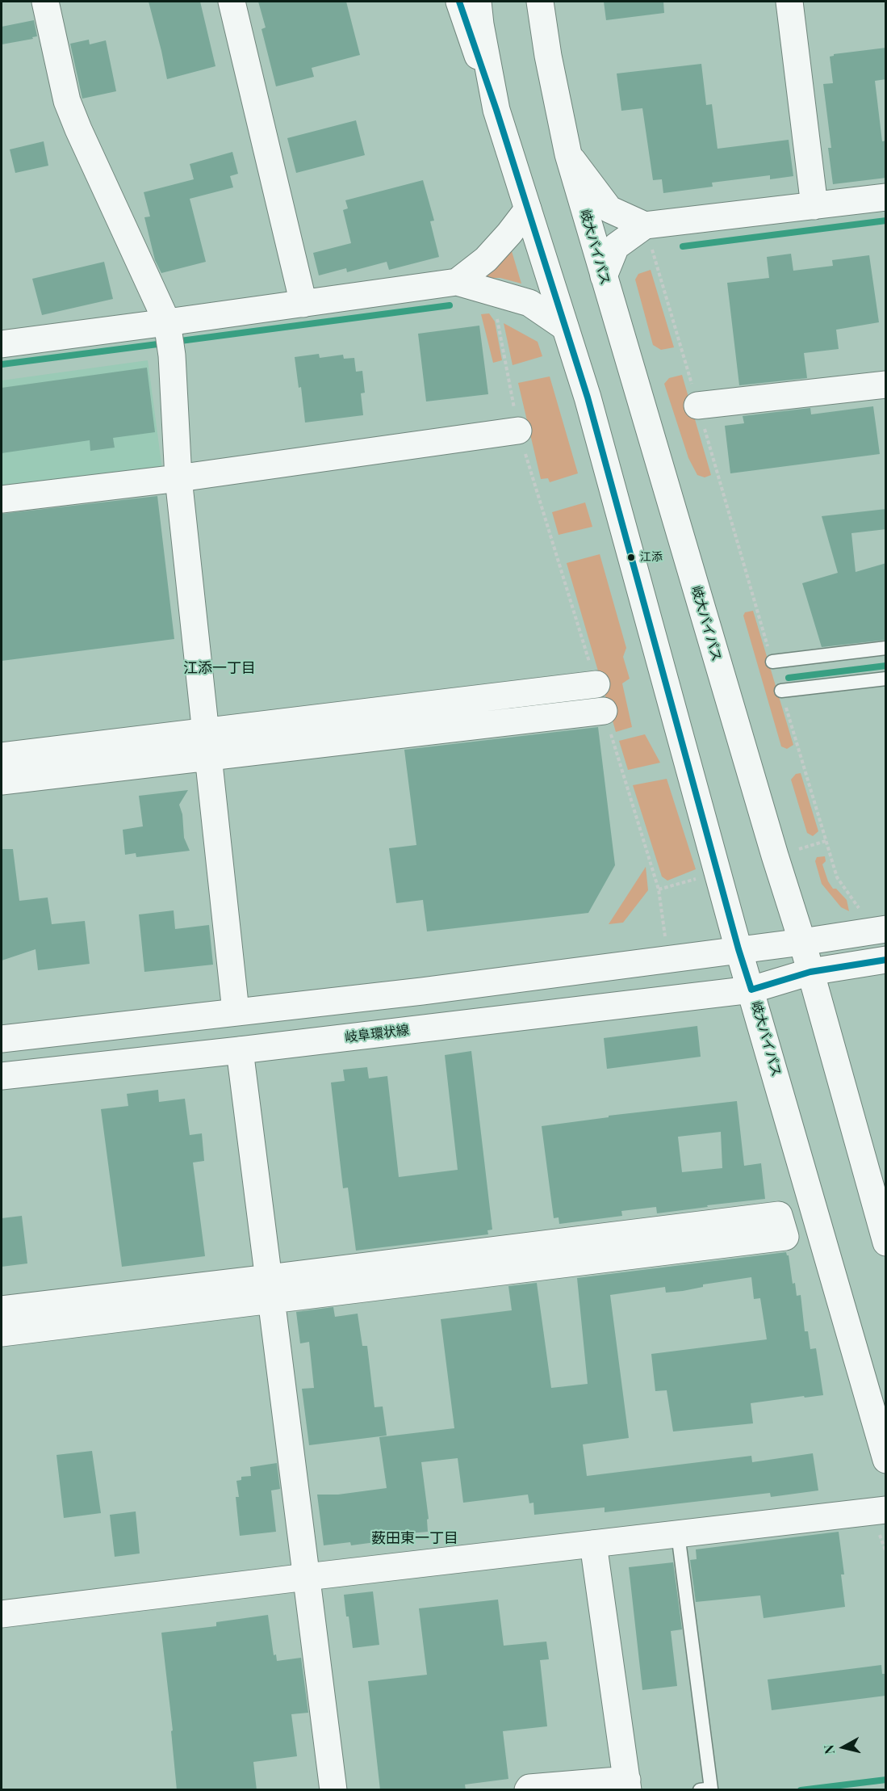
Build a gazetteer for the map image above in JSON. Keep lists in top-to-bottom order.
{
  "streets": {
    "main road": ["岐大バイパス", "岐阜環状線"]
  },
  "crossings": [
    ["岐大バイパス", "岐阜環状線"]
  ],
  "districts": ["江添一丁目", "薮田東一丁目"],
  "places": ["江添"],
  "north": "left"
}
